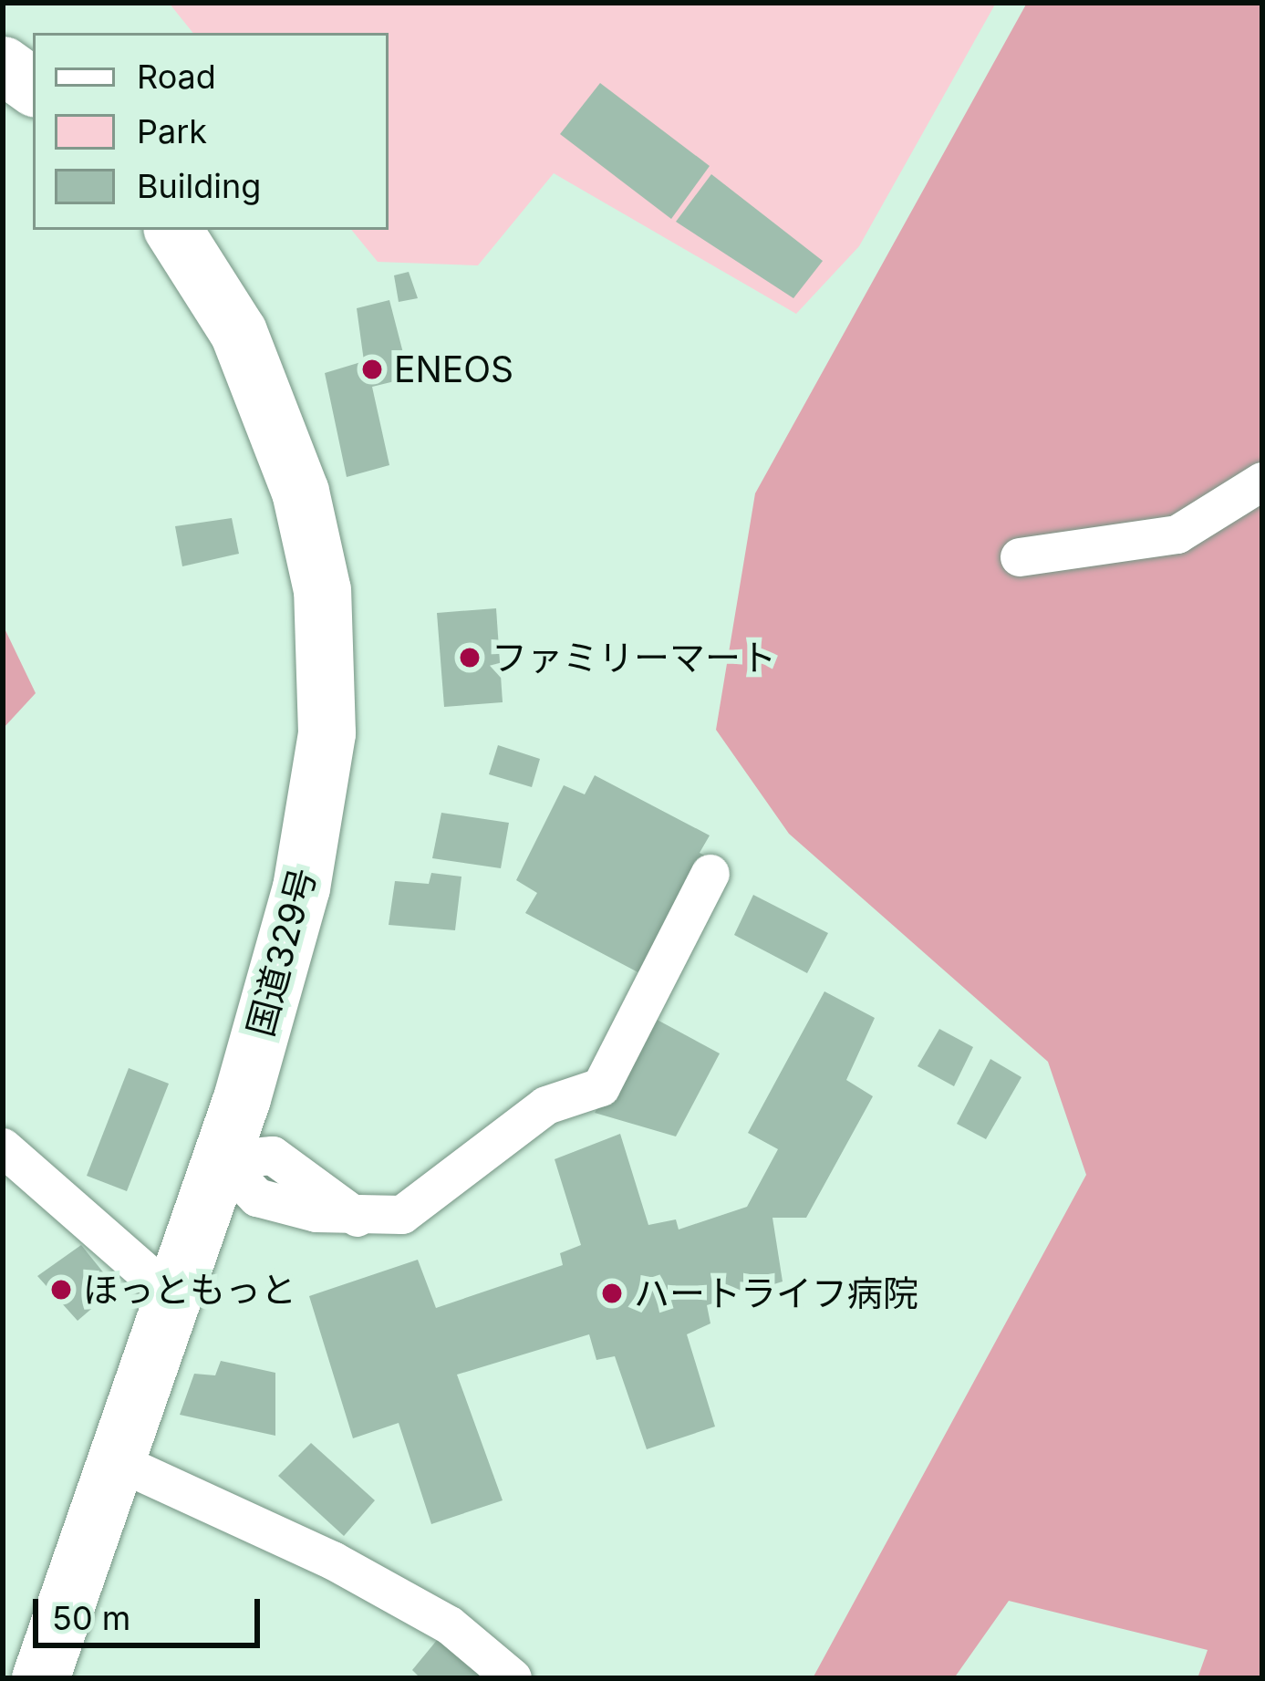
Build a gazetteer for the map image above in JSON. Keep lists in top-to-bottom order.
{
  "streets": {
    "highway": ["国道329号"]
  },
  "places": [
    "ENEOS",
    "ファミリーマート",
    "ほっともっと",
    "ハートライフ病院"
  ],
  "legend": ["Road", "Park", "Building"],
  "scale_bar": "50 m"
}
